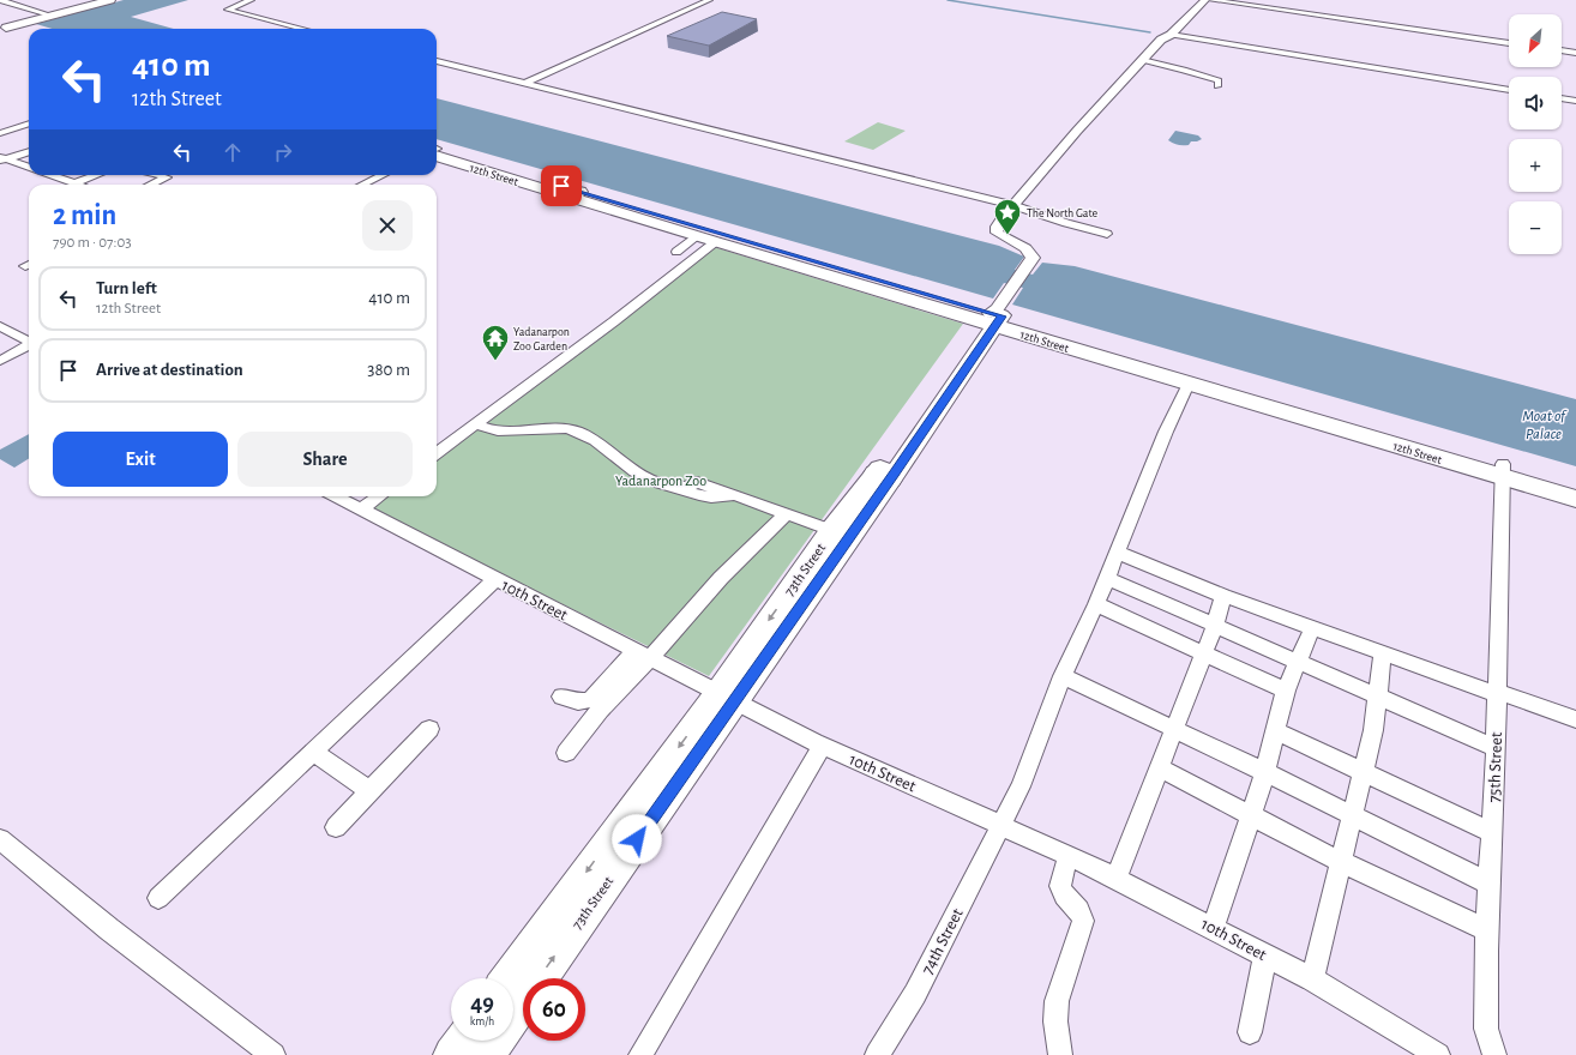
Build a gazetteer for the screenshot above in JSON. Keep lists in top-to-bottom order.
{
  "streets": {
    "main road": ["12th Street", "73th Street"],
    "street": ["10th Street", "75th Street", "74th Street"]
  },
  "crossings": [
    ["12th Street", "73th Street"],
    ["12th Street", "75th Street"],
    ["12th Street", "74th Street"],
    ["73th Street", "10th Street"],
    ["10th Street", "74th Street"]
  ],
  "water": ["Moat of Palace"],
  "parks": ["Yadanarpon Zoo"],
  "places": {
    "place": ["The North Gate"],
    "temple": ["Yadanarpon Zoo Garden"]
  },
  "north": "bottom left",
  "page": {
    "map_buttons": ["+", "−"],
    "turn": ["410 m", "12th Street"],
    "heading": ["2 min", "790 m · 07:03"],
    "list": [
      {
        "name": "Turn left",
        "note": "12th Street",
        "value": "410 m"
      },
      {
        "name": "Arrive at destination",
        "value": "380 m"
      }
    ],
    "buttons": ["Exit", "Share"],
    "speed": "49 km/h",
    "limit": "60"
  }
}
